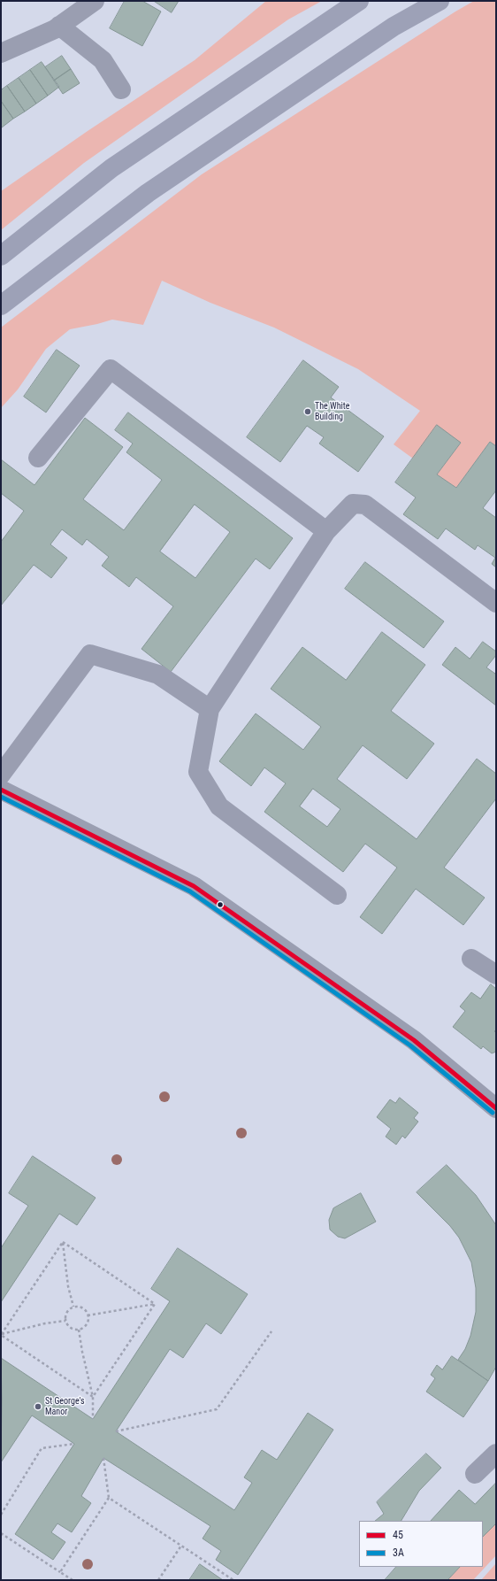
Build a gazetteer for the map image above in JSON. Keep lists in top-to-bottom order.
{
  "places": ["The White Building", "St George's Manor"],
  "lines": ["transit line 45", "transit line 3A"],
  "legend": ["45", "3A"]
}
